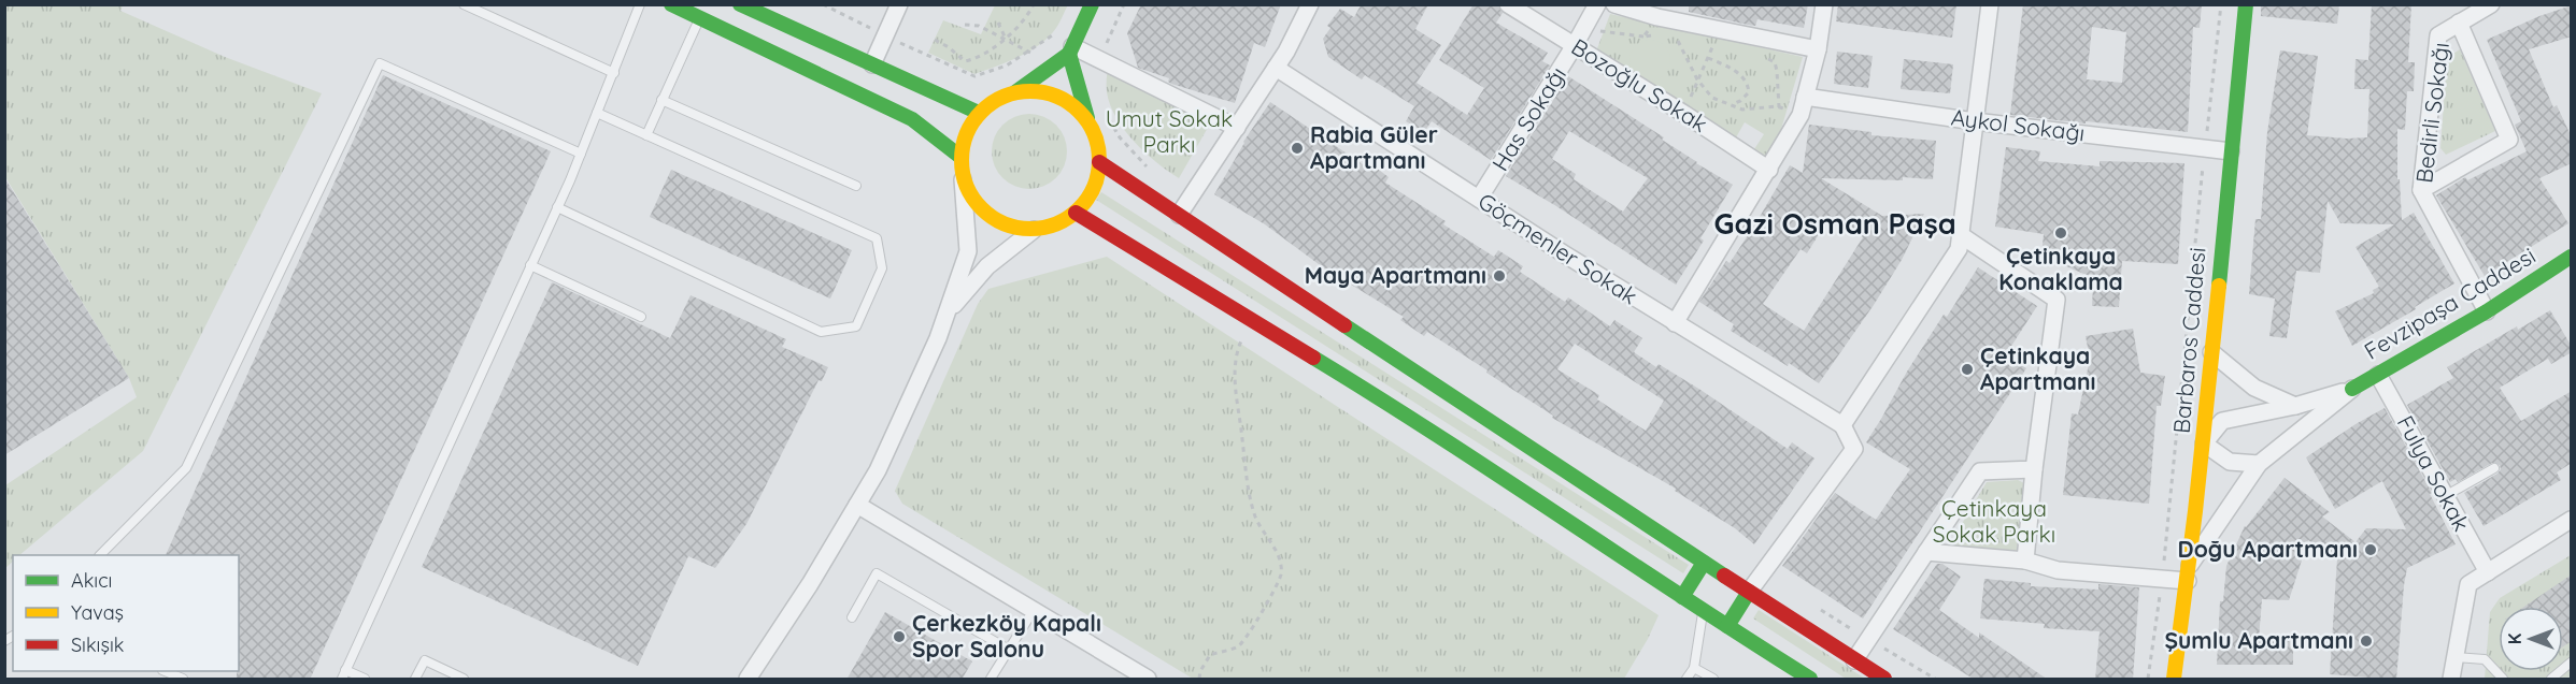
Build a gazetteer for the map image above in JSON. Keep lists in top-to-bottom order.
{
  "streets": {
    "main road": ["Fevzipaşa Caddesi", "Barbaros Caddesi"],
    "street": [
      "Bozoğlu Sokak",
      "Bedirli Sokağı",
      "Has Sokağı",
      "Aykol Sokağı",
      "Göçmenler Sokak",
      "Fulya Sokak"
    ]
  },
  "crossings": [
    ["Bozoğlu Sokak", "Has Sokağı"],
    ["Bedirli Sokağı", "Fevzipaşa Caddesi"],
    ["Has Sokağı", "Göçmenler Sokak"],
    ["Aykol Sokağı", "Barbaros Caddesi"],
    ["Fevzipaşa Caddesi", "Fulya Sokak"]
  ],
  "districts": ["Gazi Osman Paşa"],
  "parks": ["Umut Sokak Parkı", "Çetinkaya Sokak Parkı"],
  "places": [
    "Rabia Güler Apartmanı",
    "Çetinkaya Konaklama",
    "Maya Apartmanı",
    "Çetinkaya Apartmanı",
    "Doğu Apartmanı",
    "Çerkezköy Kapalı Spor Salonu",
    "Şumlu Apartmanı"
  ],
  "legend": ["Akıcı", "Yavaş", "Sıkışık"],
  "north": "left"
}
